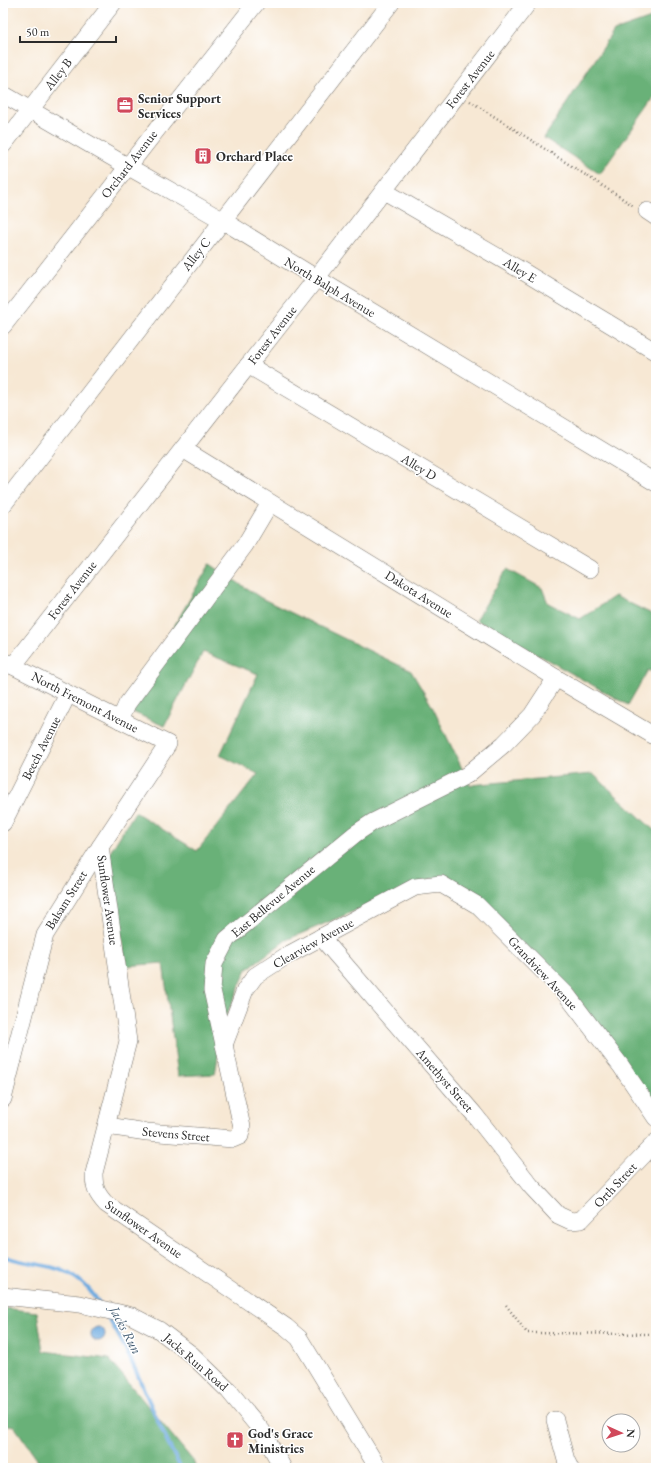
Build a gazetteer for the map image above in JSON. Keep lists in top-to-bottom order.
{
  "streets": {
    "street": [
      "Alley B",
      "Forest Avenue",
      "Orchard Avenue",
      "Alley C",
      "Alley E",
      "North Balph Avenue",
      "Alley D",
      "Dakota Avenue",
      "North Fremont Avenue",
      "Beech Avenue",
      "Balsam Street",
      "Sunflower Avenue",
      "East Bellevue Avenue",
      "Clearview Avenue",
      "Grandview Avenue",
      "Amethyst Street",
      "Stevens Street",
      "Orth Street",
      "Jacks Run Road"
    ]
  },
  "crossings": [
    ["Alley B", "North Balph Avenue"],
    ["Forest Avenue", "Alley E"],
    ["Forest Avenue", "North Balph Avenue"],
    ["Forest Avenue", "Alley D"],
    ["Forest Avenue", "Dakota Avenue"],
    ["Forest Avenue", "North Fremont Avenue"],
    ["Orchard Avenue", "North Balph Avenue"],
    ["Alley C", "North Balph Avenue"],
    ["Dakota Avenue", "East Bellevue Avenue"],
    ["North Fremont Avenue", "Beech Avenue"],
    ["North Fremont Avenue", "Balsam Street"],
    ["Balsam Street", "Sunflower Avenue"],
    ["Sunflower Avenue", "Stevens Street"],
    ["East Bellevue Avenue", "Clearview Avenue"],
    ["East Bellevue Avenue", "Stevens Street"],
    ["Clearview Avenue", "Grandview Avenue"],
    ["Clearview Avenue", "Amethyst Street"],
    ["Amethyst Street", "Orth Street"]
  ],
  "water": ["Jacks Run"],
  "places": {
    "office": ["Senior Support Services"],
    "building": ["Orchard Place"],
    "church": ["God's Grace Ministries"]
  },
  "scale_bar": "50 m",
  "north": "right"
}
